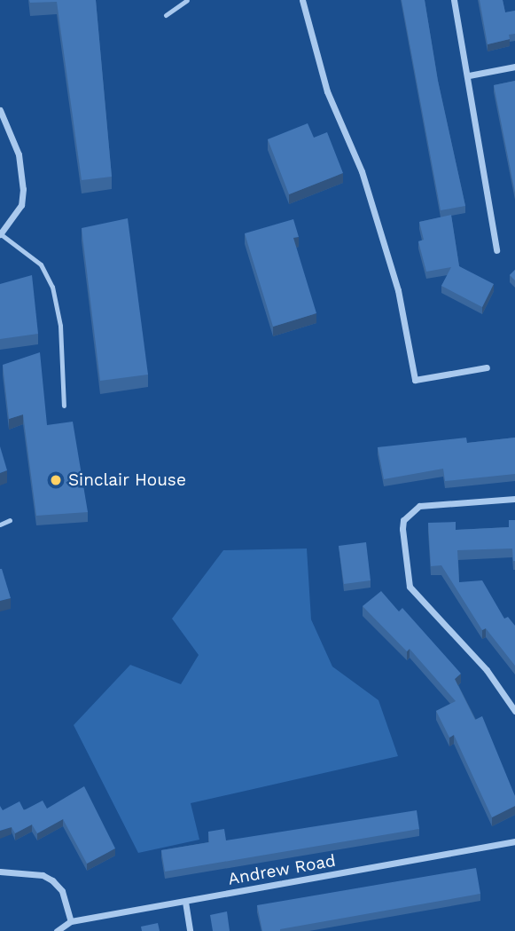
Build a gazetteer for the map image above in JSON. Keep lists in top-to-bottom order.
{
  "streets": {
    "street": ["Andrew Road"]
  },
  "places": ["Sinclair House"]
}
